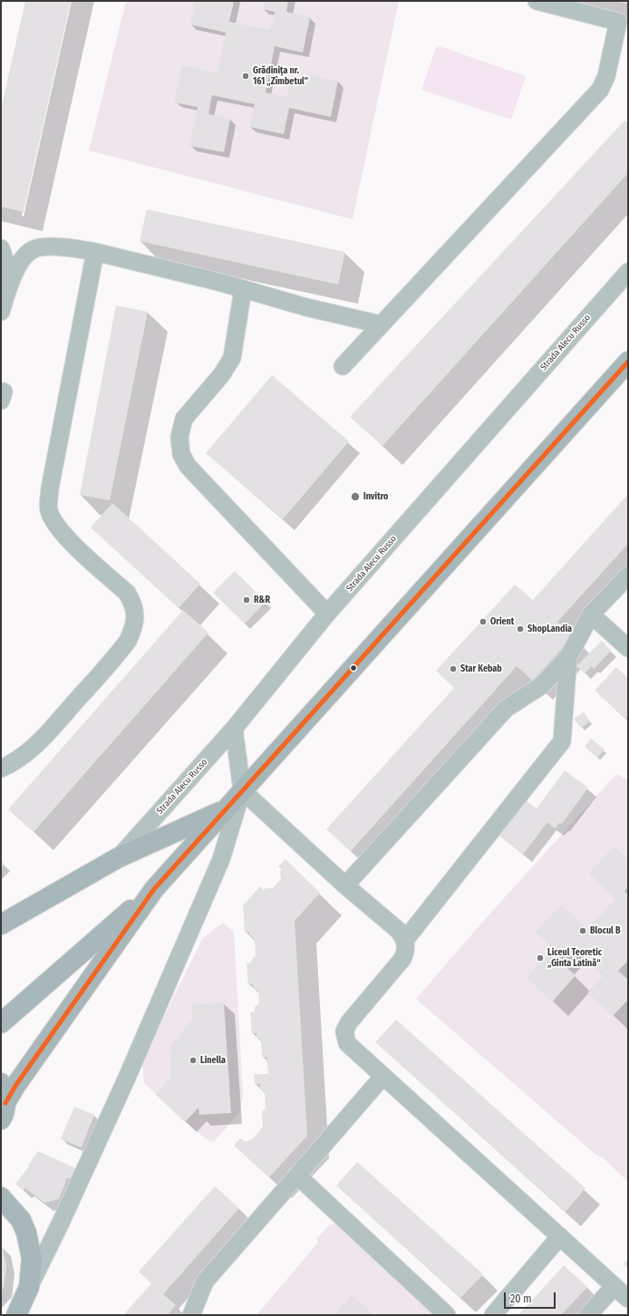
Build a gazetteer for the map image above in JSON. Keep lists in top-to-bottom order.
{
  "streets": {
    "street": ["Strada Alecu Russo"]
  },
  "places": [
    "Grădinița nr. 161 „Zîmbetul”",
    "Invitro",
    "R&R",
    "Orient",
    "ShopLandia",
    "Star Kebab",
    "Blocul B",
    "Liceul Teoretic „Ginta Latină“",
    "Linella"
  ],
  "scale_bar": "20 m"
}
